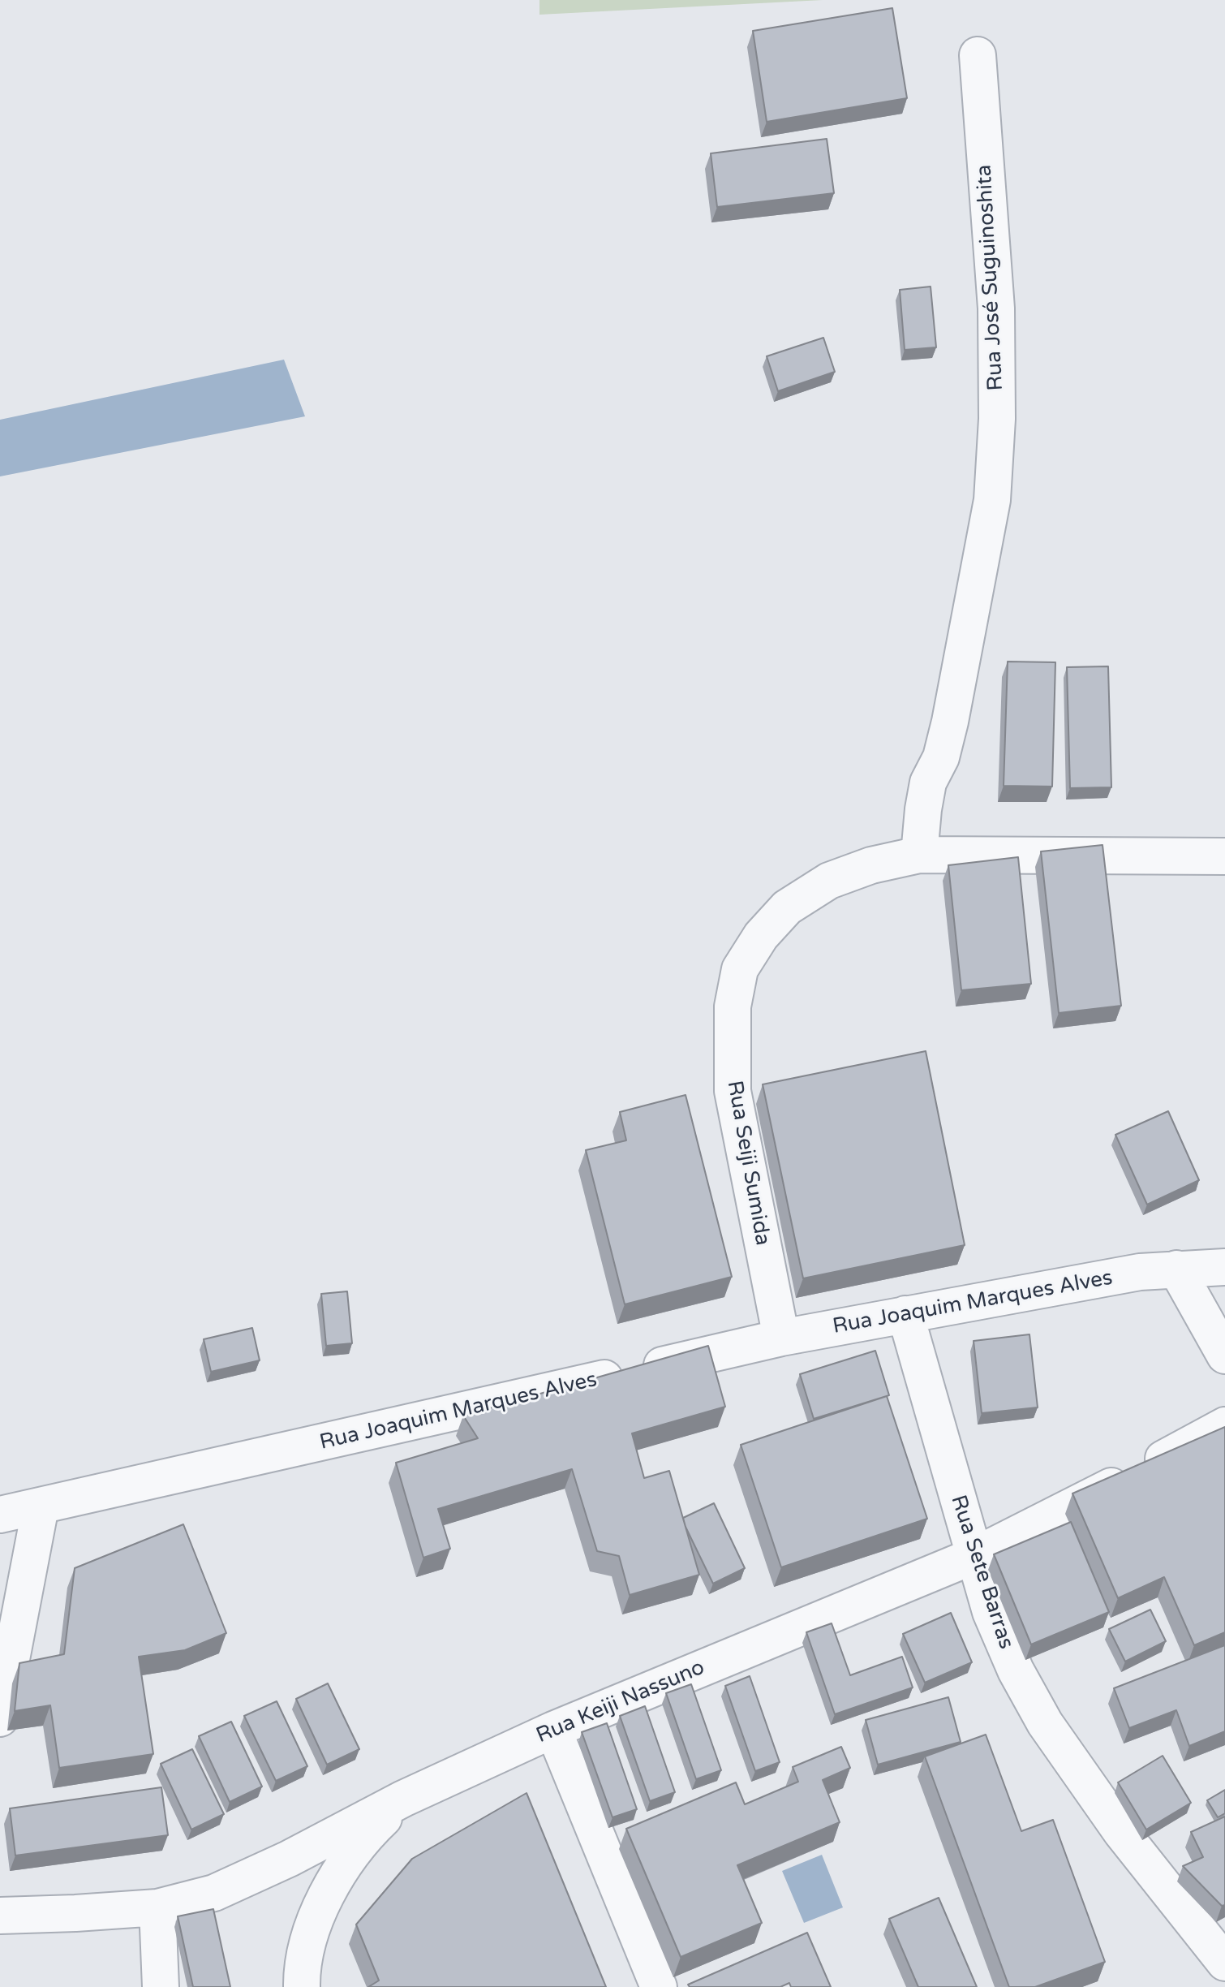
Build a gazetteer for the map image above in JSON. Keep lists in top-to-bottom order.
{
  "streets": {
    "street": [
      "Rua José Suguinoshita",
      "Rua Seiji Sumida",
      "Rua Joaquim Marques Alves",
      "Rua Sete Barras",
      "Rua Keiji Nassuno"
    ]
  },
  "crossings": [
    ["Rua José Suguinoshita", "Rua Seiji Sumida"],
    ["Rua Seiji Sumida", "Rua Joaquim Marques Alves"],
    ["Rua Joaquim Marques Alves", "Rua Sete Barras"],
    ["Rua Sete Barras", "Rua Keiji Nassuno"]
  ]
}
